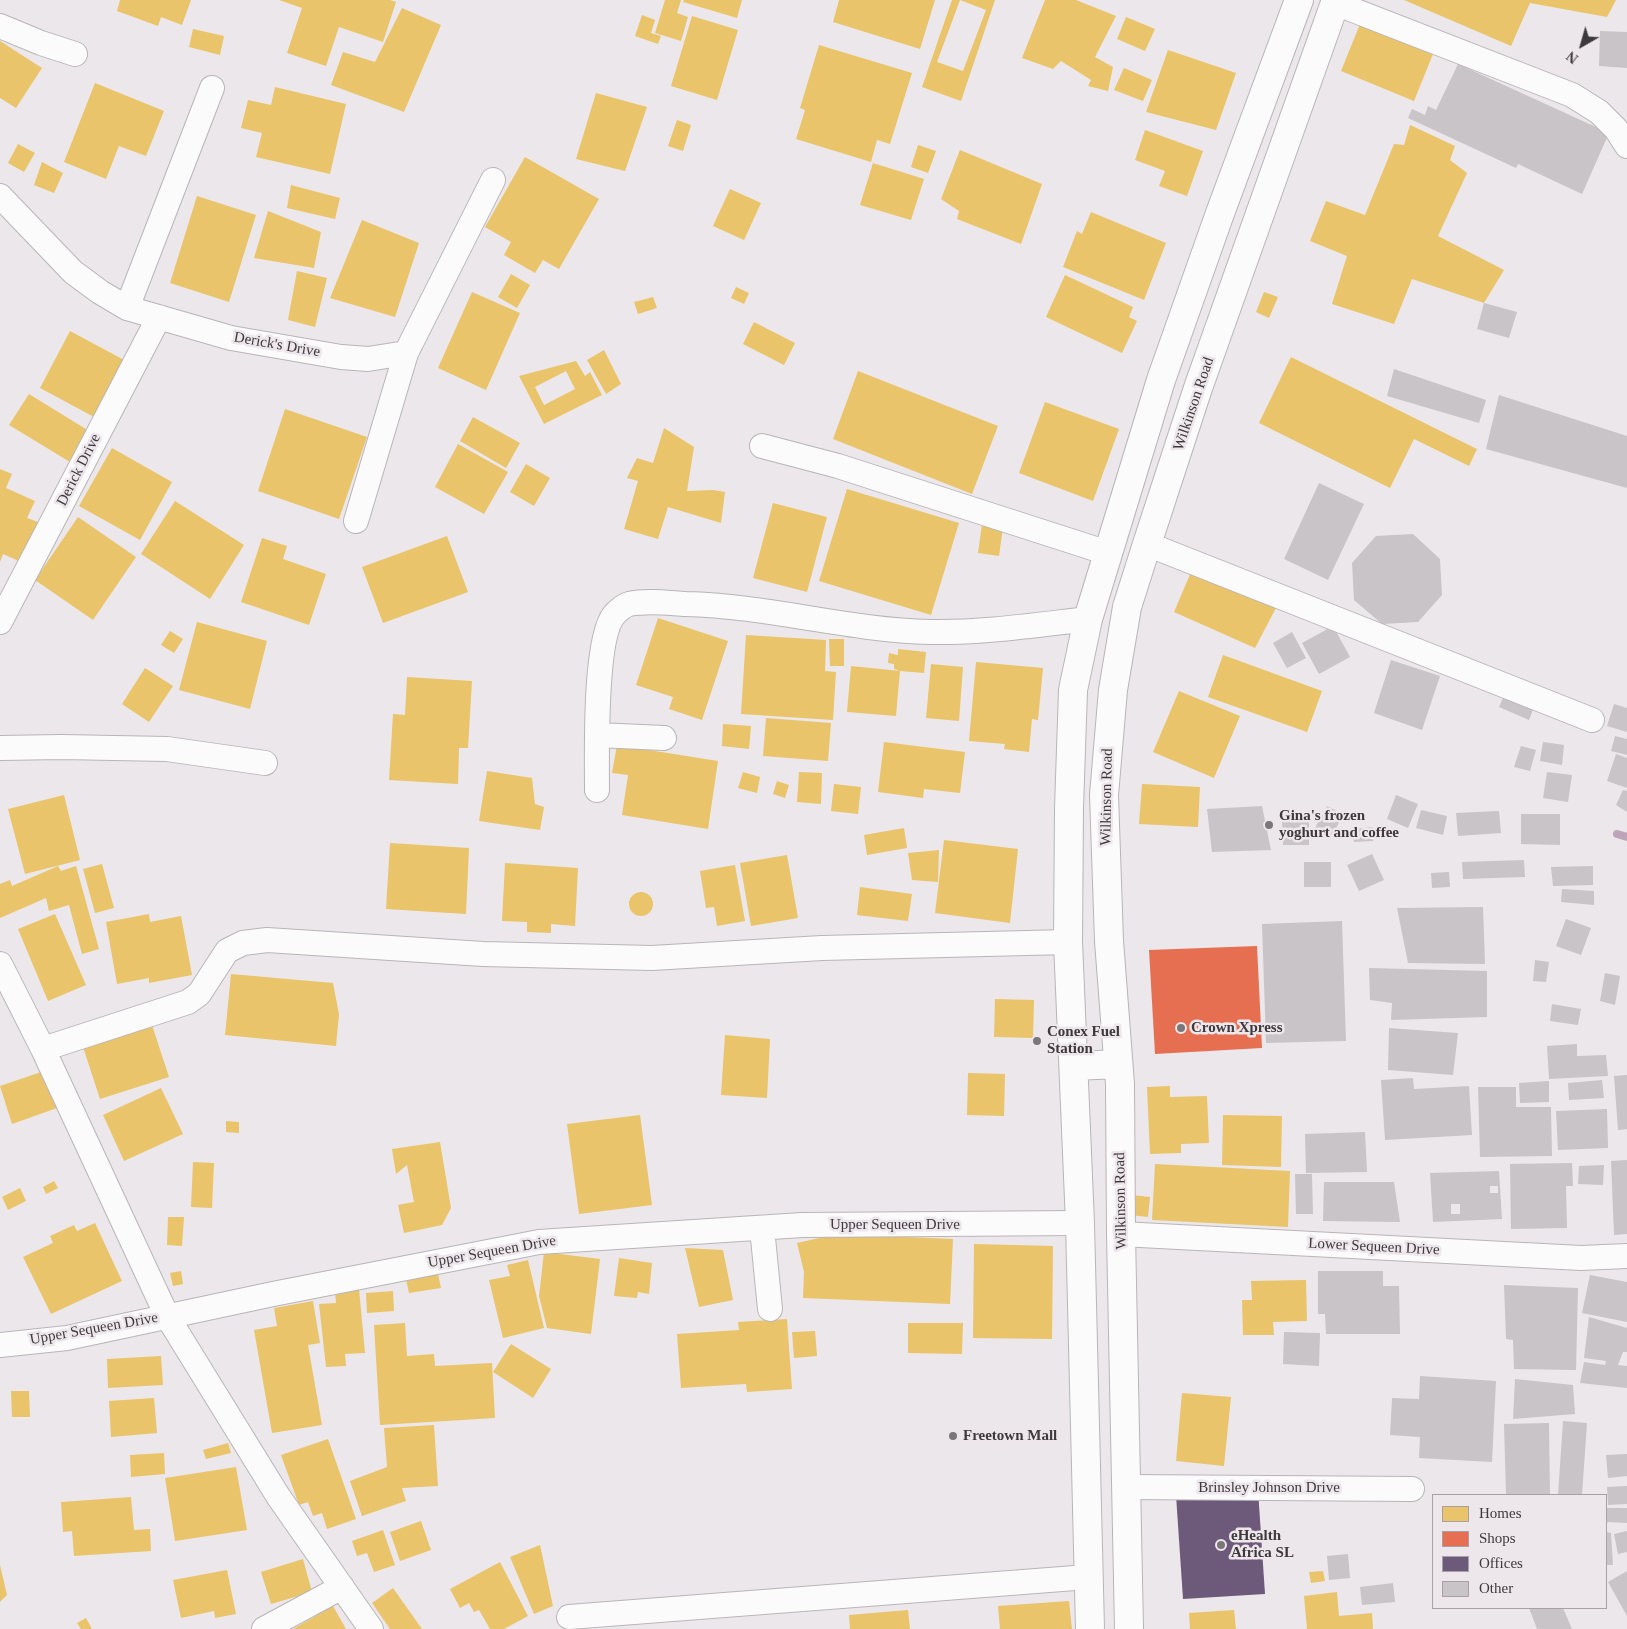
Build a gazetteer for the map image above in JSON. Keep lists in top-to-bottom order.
{
  "streets": {
    "main road": ["Wilkinson Road"],
    "street": [
      "Derick's Drive",
      "Derick Drive",
      "Upper Sequeen Drive",
      "Lower Sequeen Drive",
      "Brinsley Johnson Drive"
    ]
  },
  "crossings": [
    ["Derick's Drive", "Derick Drive"],
    ["Wilkinson Road", "Lower Sequeen Drive"],
    ["Wilkinson Road", "Brinsley Johnson Drive"]
  ],
  "places": [
    "Gina's frozen yoghurt and coffee",
    "Crown Xpress",
    "Conex Fuel Station",
    "Freetown Mall",
    "eHealth Africa SL"
  ],
  "legend": [
    "Homes",
    "Shops",
    "Offices",
    "Other"
  ],
  "north": "bottom left"
}
